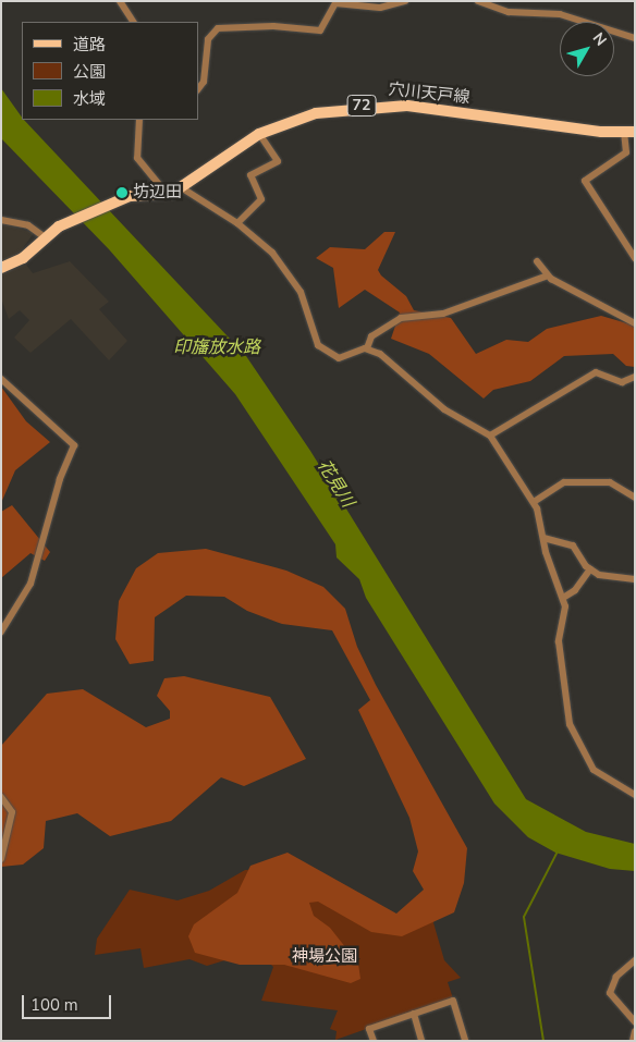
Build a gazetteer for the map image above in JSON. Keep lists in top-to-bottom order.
{
  "streets": {
    "main road": ["穴川天戸線", "72"]
  },
  "water": ["印旛放水路", "花見川"],
  "parks": ["神場公園"],
  "places": ["坊辺田"],
  "legend": ["道路", "公園", "水域"],
  "scale_bar": "100 m",
  "north": "top right"
}
